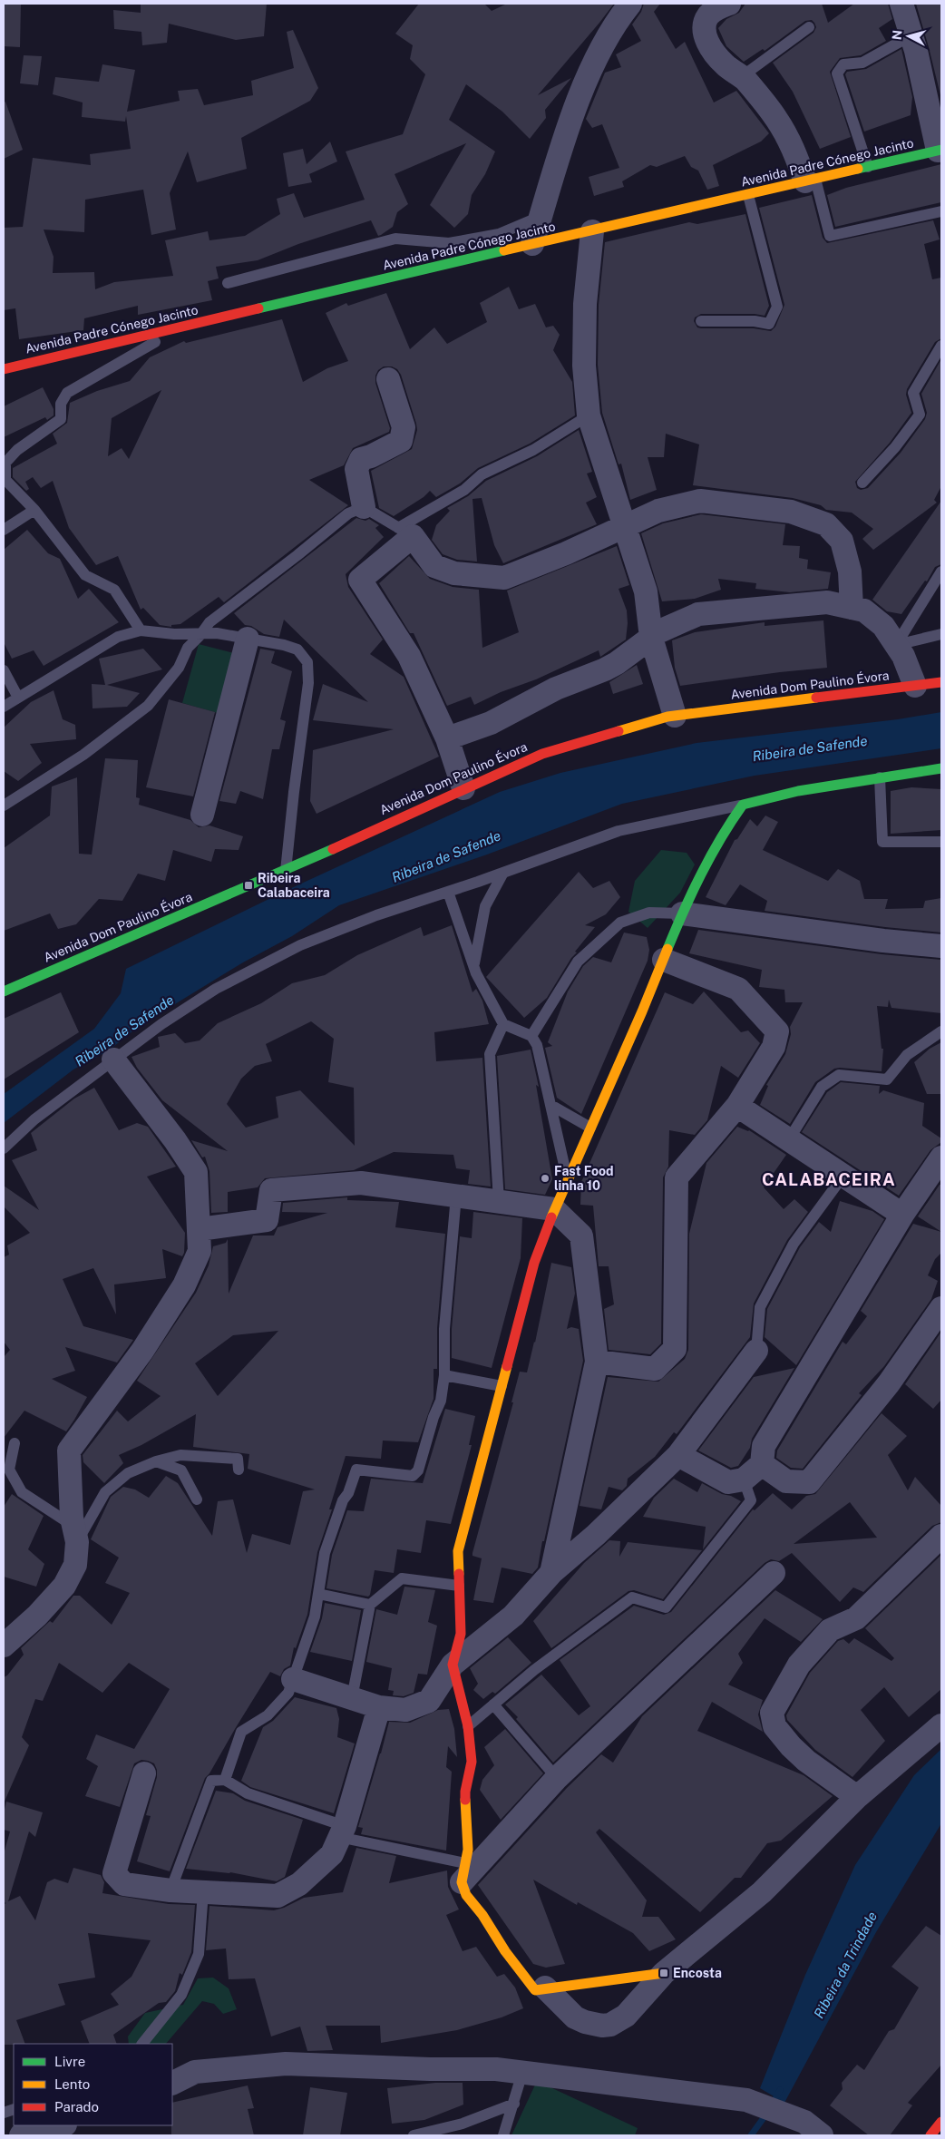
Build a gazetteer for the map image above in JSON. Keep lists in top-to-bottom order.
{
  "streets": {
    "street": ["Avenida Padre Cónego Jacinto", "Avenida Dom Paulino Évora"]
  },
  "districts": ["CALABACEIRA"],
  "water": ["Ribeira de Safende", "Ribeira da Trindade"],
  "places": {
    "transit": ["Ribeira Calabaceira", "Encosta"],
    "other": ["Fast Food linha 10"]
  },
  "legend": ["Livre", "Lento", "Parado"],
  "north": "left"
}
